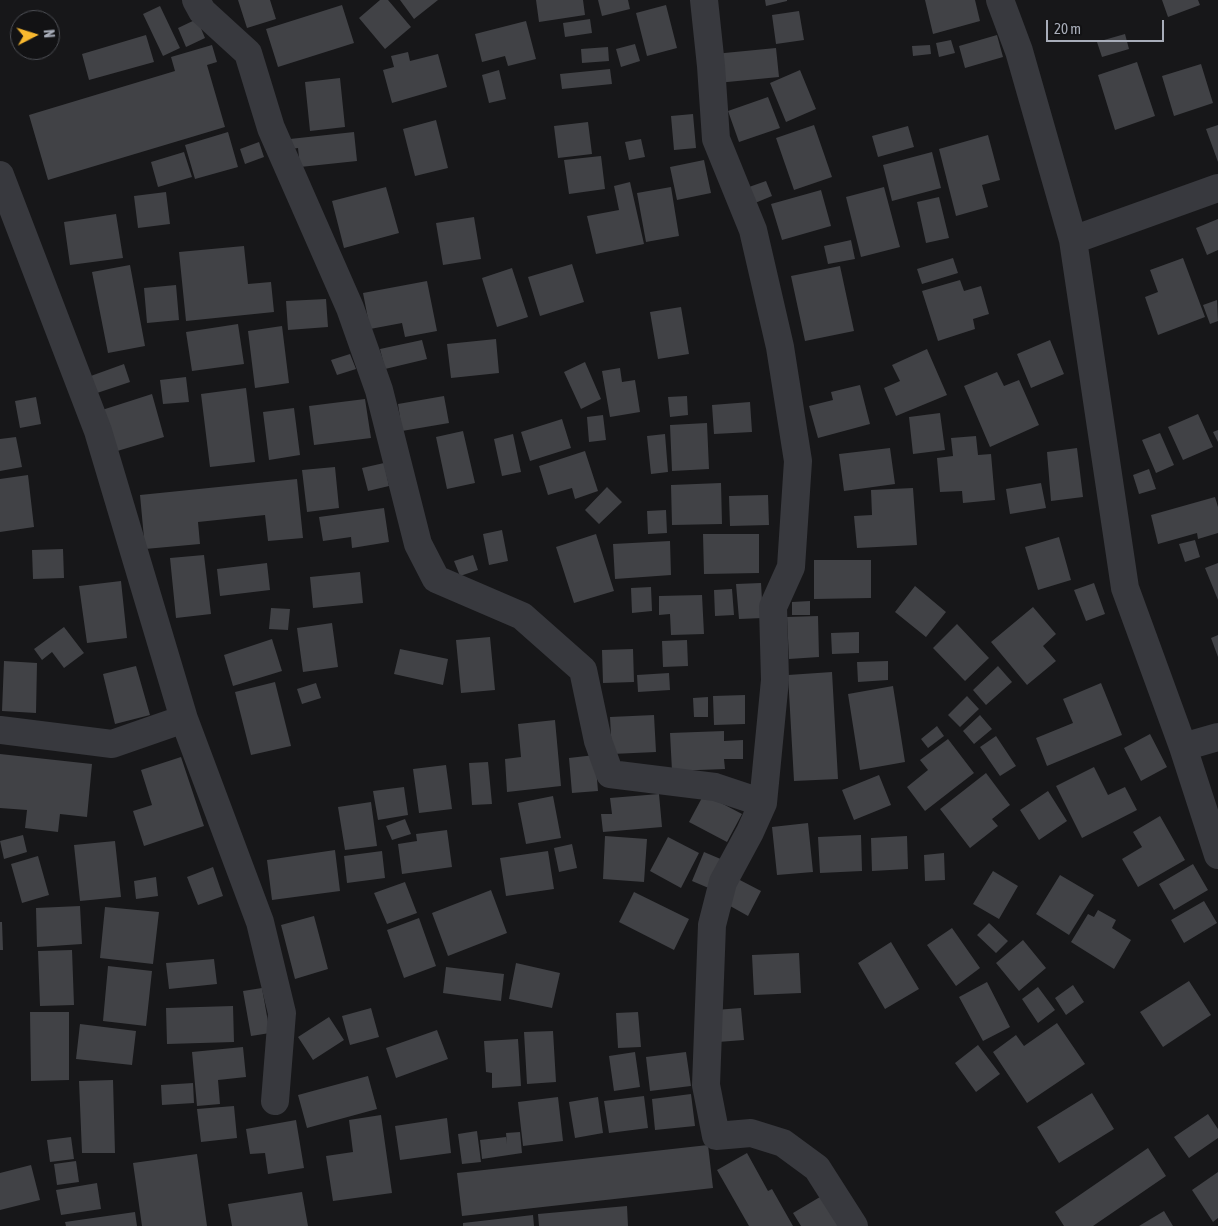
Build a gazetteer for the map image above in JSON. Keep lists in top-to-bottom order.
{
  "scale_bar": "20 m",
  "north": "right"
}
